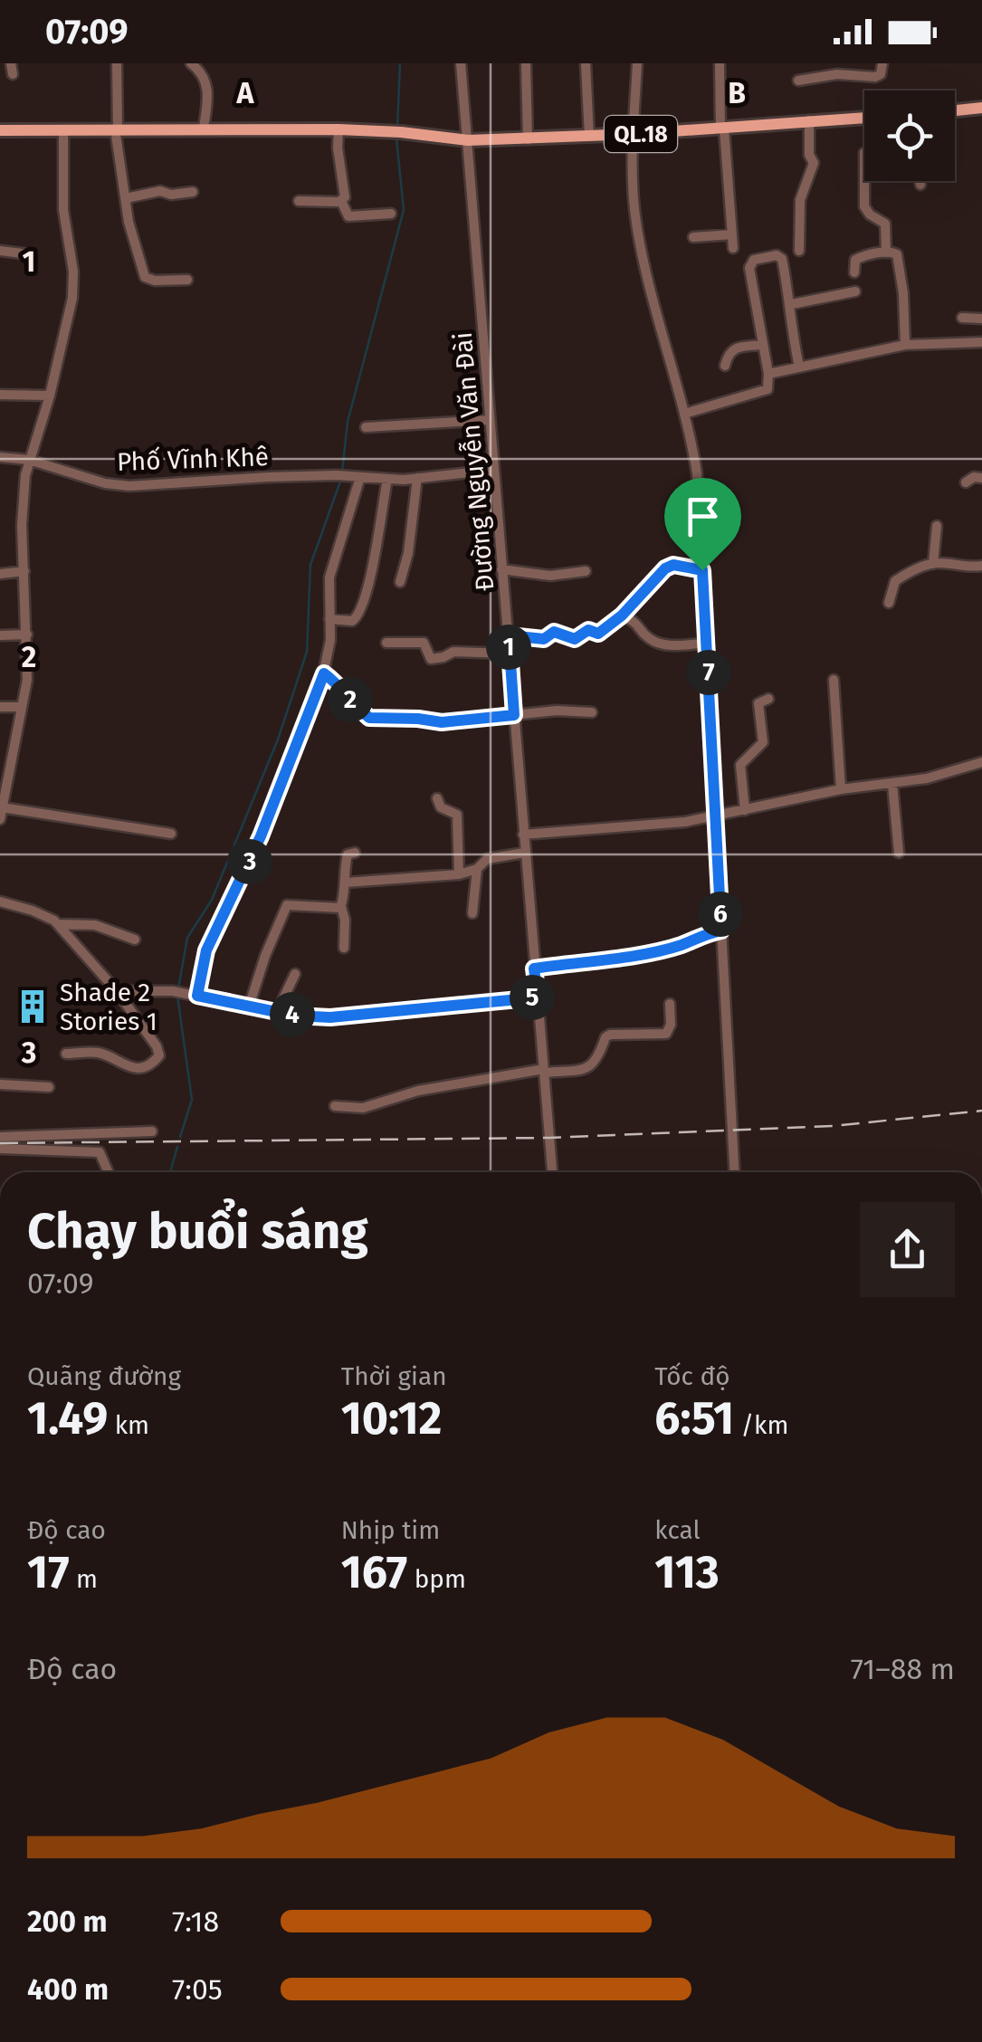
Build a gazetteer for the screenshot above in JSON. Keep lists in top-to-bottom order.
{
  "streets": {
    "main road": ["QL.18"],
    "street": ["Phố Vĩnh Khê", "Đường Nguyễn Văn Đài"]
  },
  "crossings": [
    ["QL.18", "Đường Nguyễn Văn Đài"]
  ],
  "places": {
    "building": ["Shade 2 Stories 1"]
  },
  "page": {
    "status": "07:09",
    "pins": [
      "1",
      "7",
      "2",
      "3",
      "6",
      "5",
      "4"
    ],
    "heading": ["Chạy buổi sáng", "07:09"],
    "stats": [
      ["Quãng đường", "1.49 km"],
      ["Thời gian", "10:12"],
      ["Tốc độ", "6:51 /km"],
      ["Độ cao", "17 m"],
      ["Nhịp tim", "167 bpm"],
      ["kcal", "113"]
    ],
    "chart": ["Độ cao", "71–88 m"],
    "list": [
      {
        "name": "200 m",
        "note": "7:18"
      },
      {
        "name": "400 m",
        "note": "7:05"
      }
    ]
  },
  "grid": {
    "columns": ["A", "B"],
    "rows": ["1", "2", "3"]
  }
}
